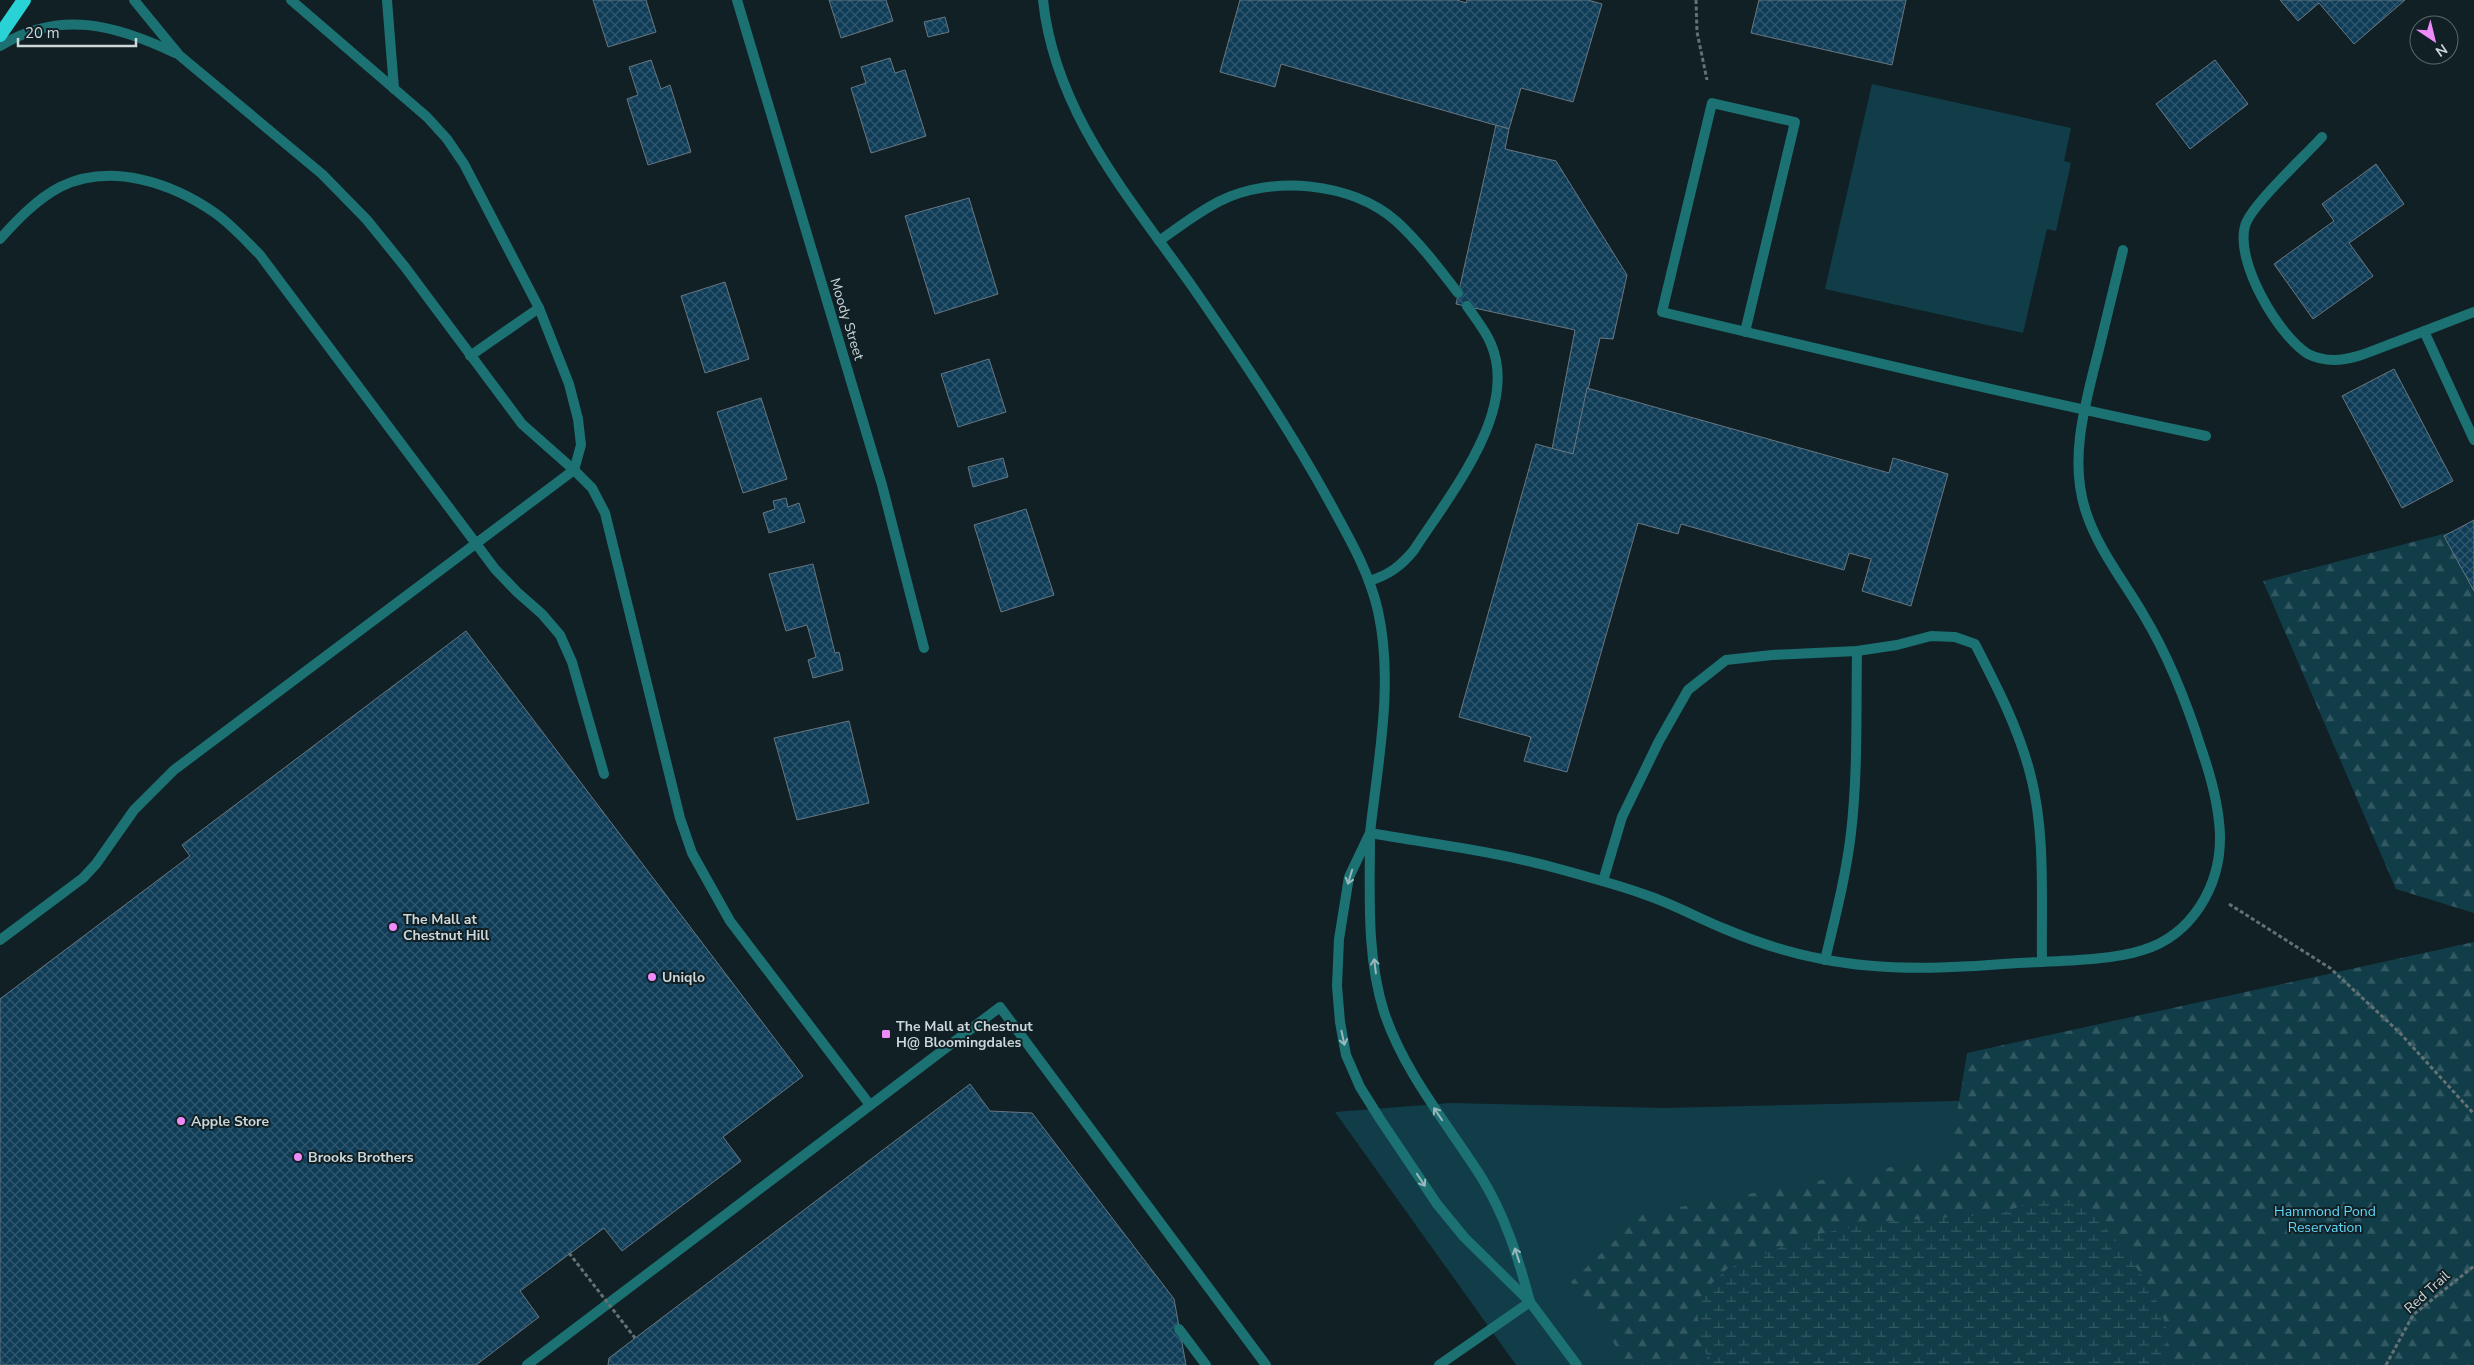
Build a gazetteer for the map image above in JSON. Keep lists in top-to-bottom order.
{
  "streets": {
    "street": ["Moody Street"],
    "path": ["Red Trail"]
  },
  "parks": ["Hammond Pond Reservation"],
  "places": {
    "other": [
      "The Mall at Chestnut Hill",
      "Uniqlo",
      "Apple Store",
      "Brooks Brothers"
    ],
    "transit": ["The Mall at Chestnut H@ Bloomingdales"]
  },
  "scale_bar": "20 m",
  "north": "bottom right"
}
